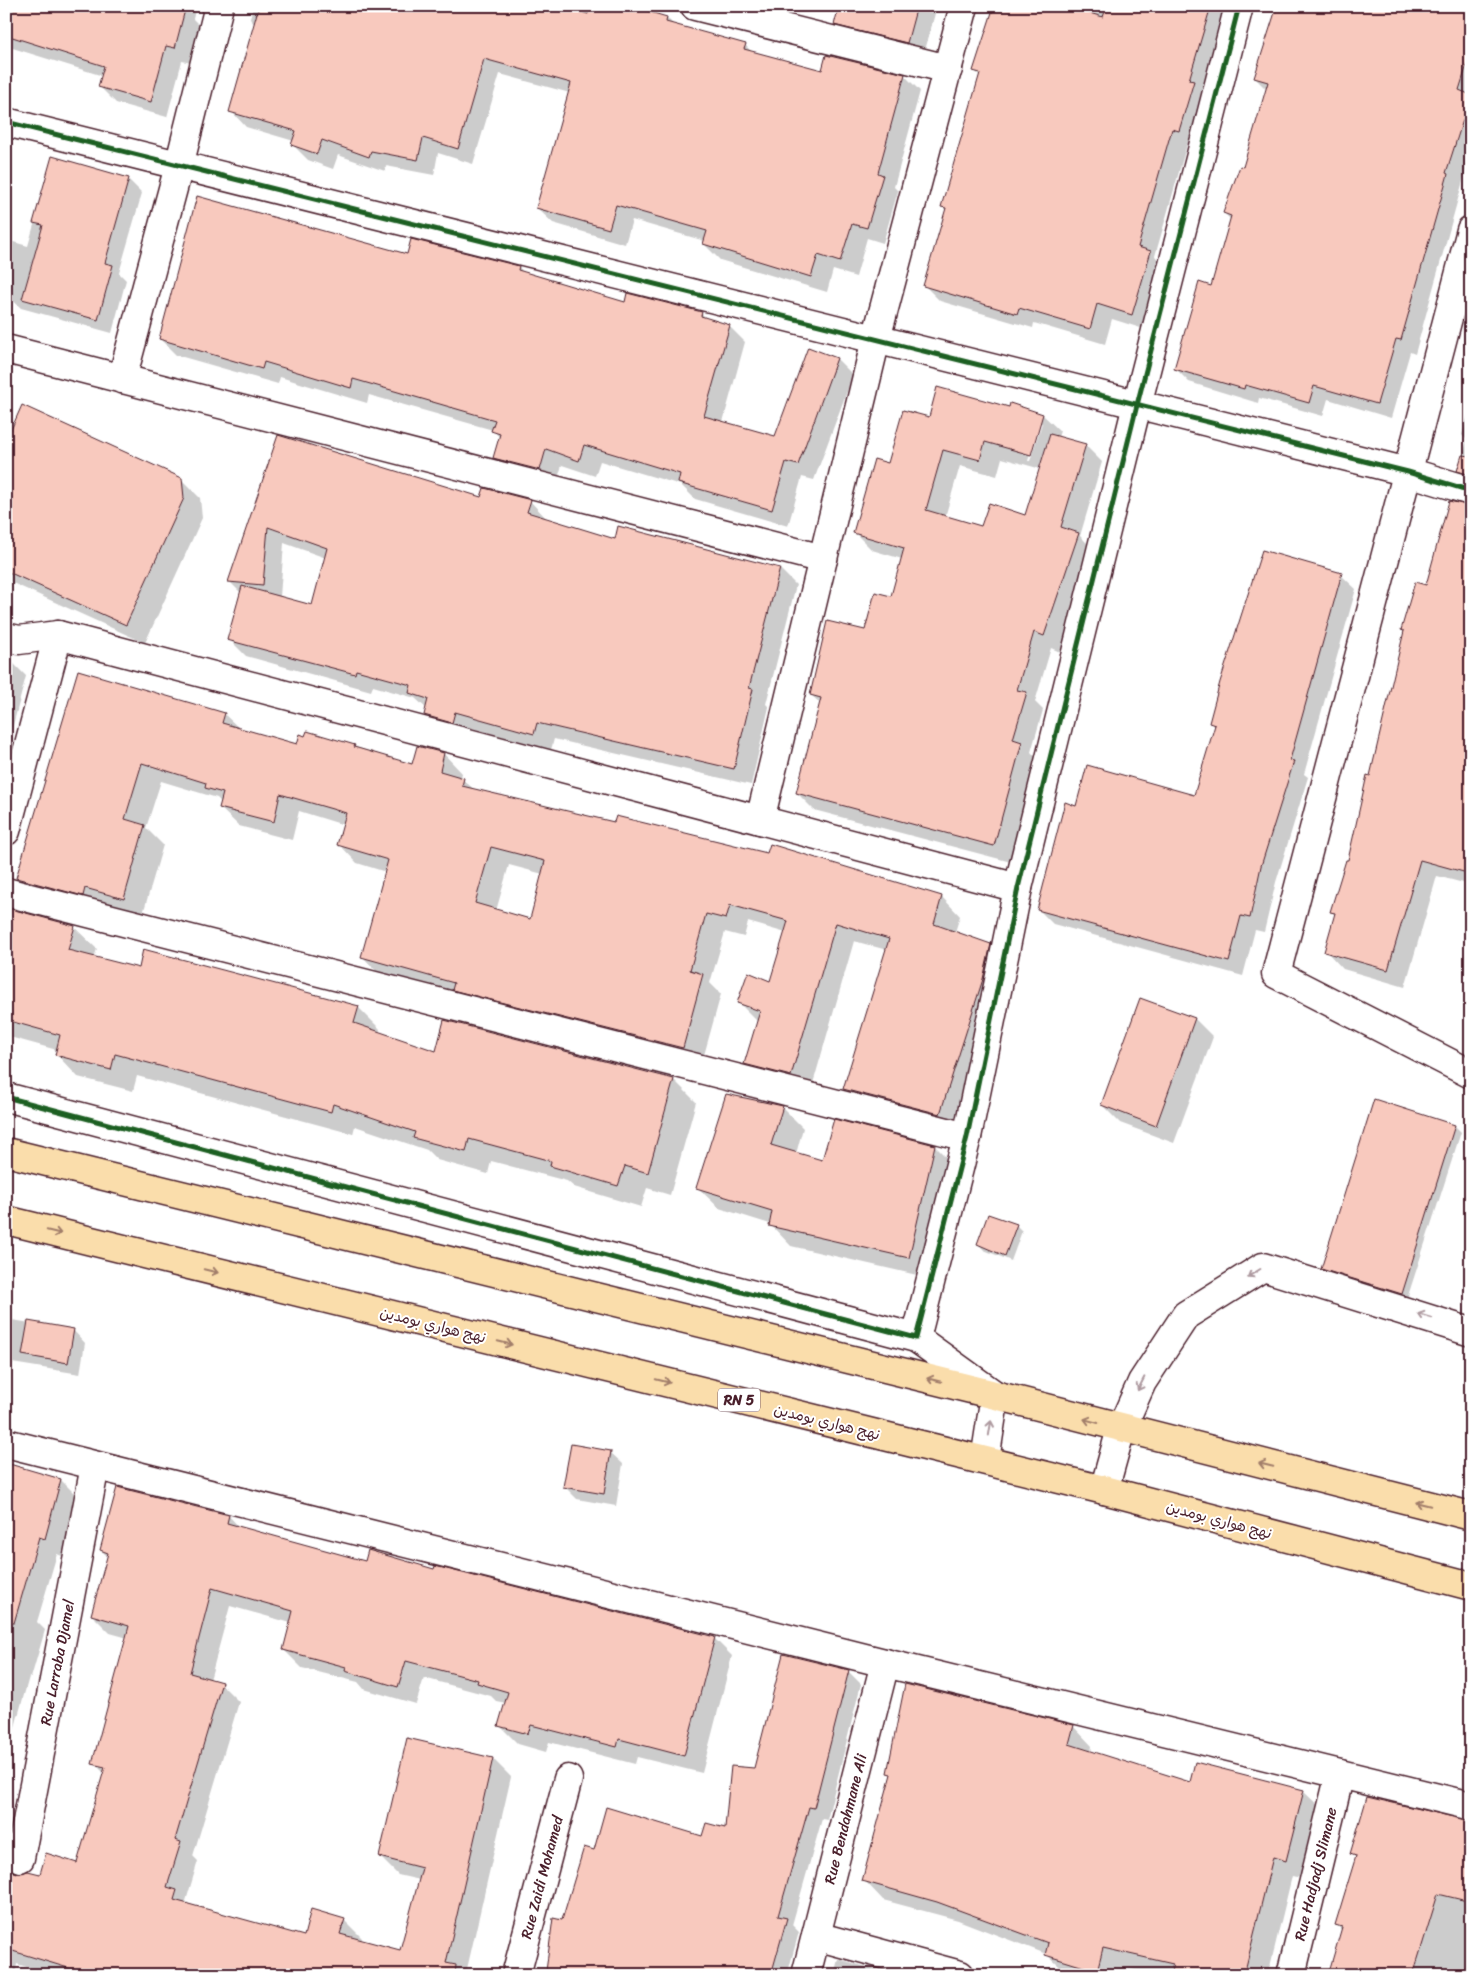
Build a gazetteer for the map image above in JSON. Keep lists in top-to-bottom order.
{
  "streets": {
    "main road": ["نهج هواري بومدين", "RN 5"],
    "street": [
      "Rue Larraba Djamel",
      "Rue Bendahmane Ali",
      "Rue Hadjadj Slimane",
      "Rue Zaidi Mohamed"
    ]
  }
}
